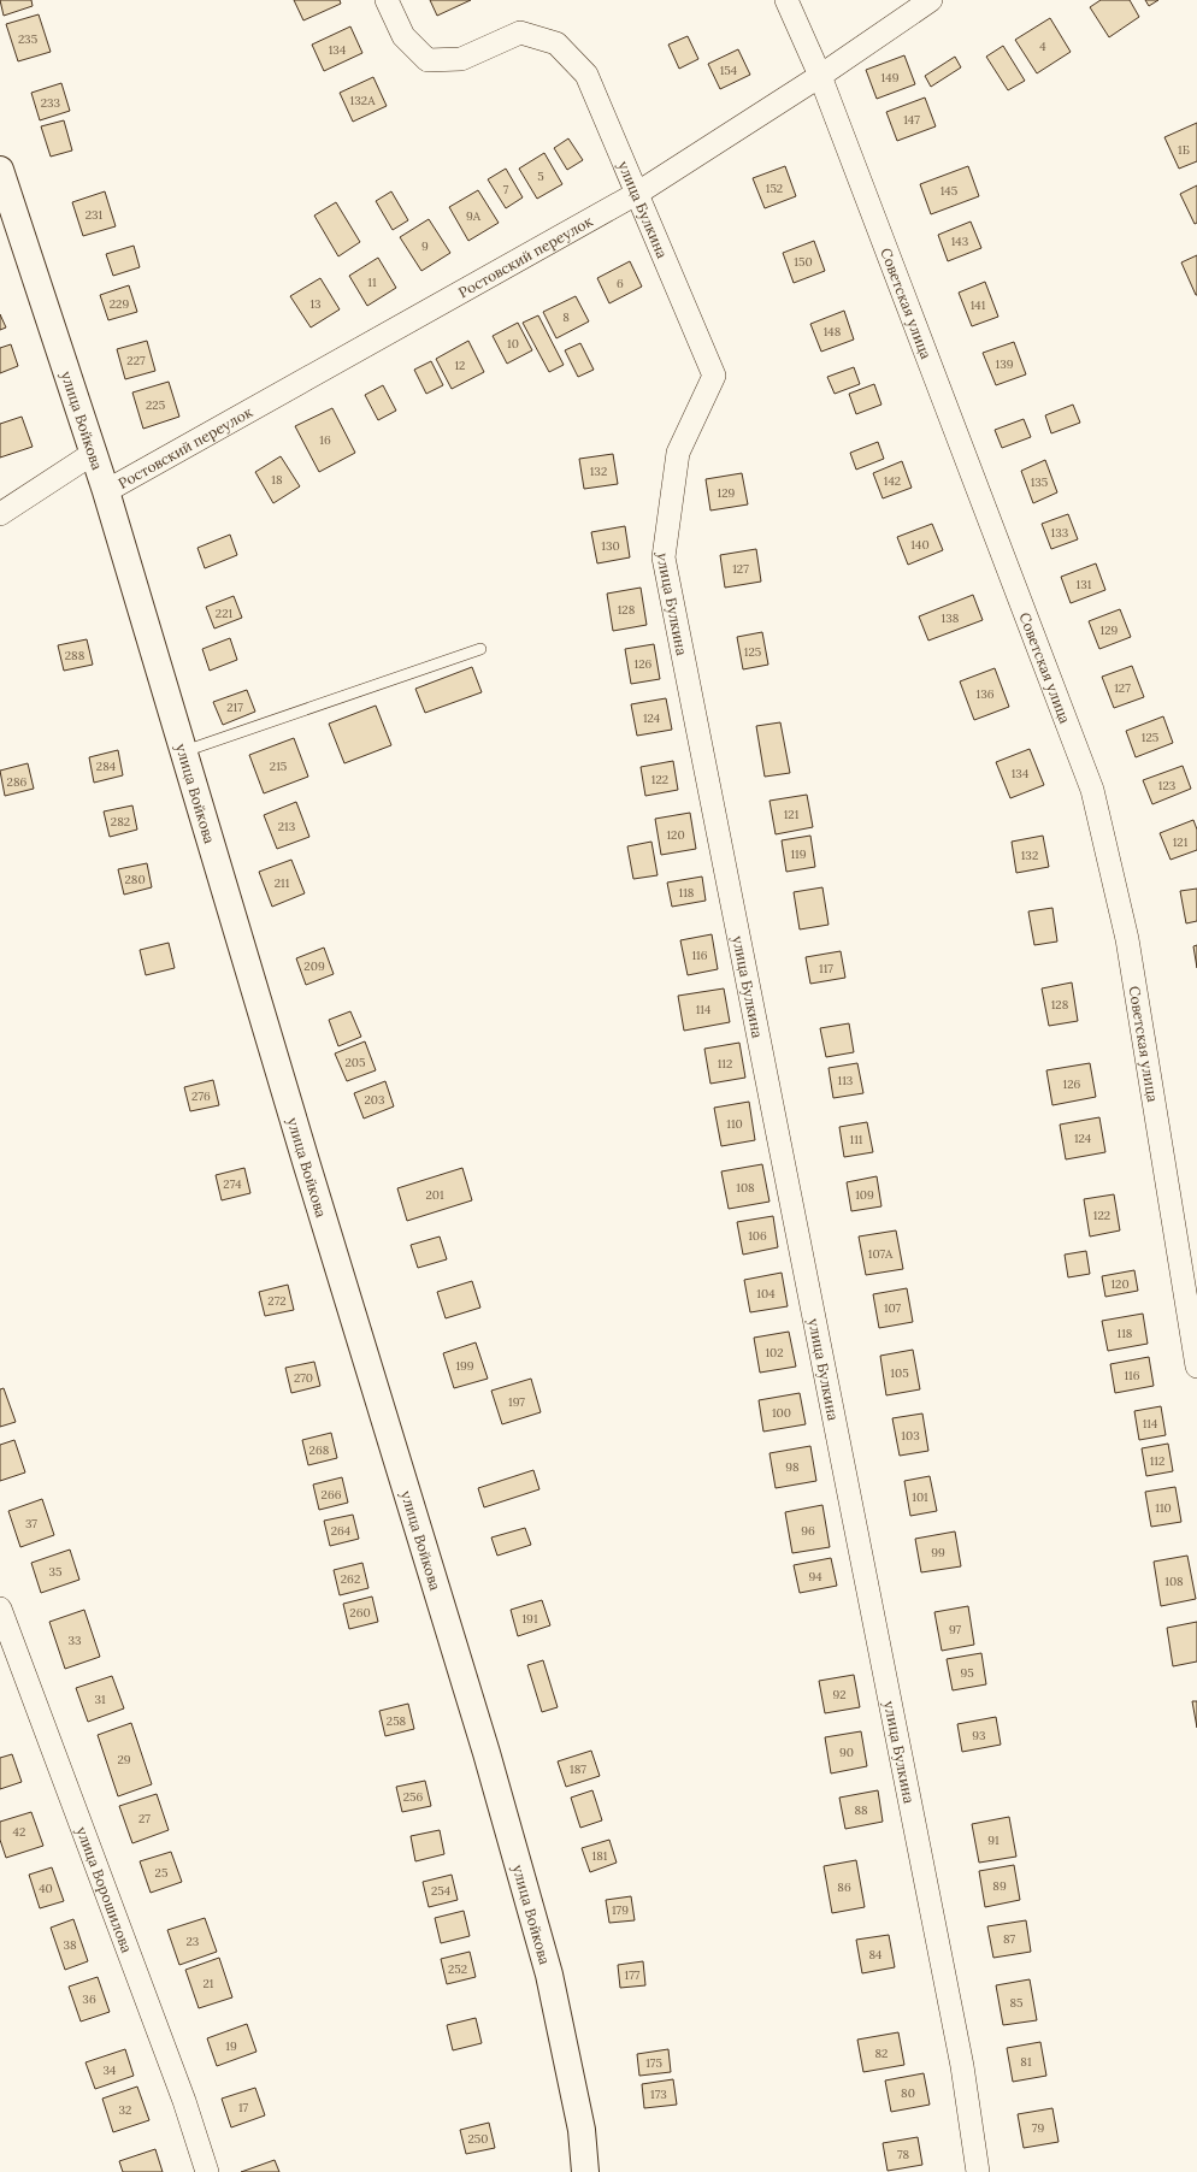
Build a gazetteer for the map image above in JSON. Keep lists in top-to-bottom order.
{
  "streets": {
    "main road": ["улица Войкова"],
    "street": [
      "улица Булкина",
      "Ростовский переулок",
      "Советская улица",
      "улица Ворошилова"
    ]
  },
  "crossings": [
    ["улица Булкина", "Ростовский переулок"],
    ["Ростовский переулок", "Советская улица"],
    ["Ростовский переулок", "улица Войкова"]
  ],
  "house_numbers": [
    "235",
    "4",
    "134",
    "154",
    "149",
    "132А",
    "233",
    "147",
    "1Б",
    "5",
    "152",
    "7",
    "145",
    "231",
    "9А",
    "143",
    "9",
    "150",
    "11",
    "6",
    "229",
    "13",
    "141",
    "8",
    "148",
    "10",
    "227",
    "139",
    "12",
    "225",
    "16",
    "132",
    "18",
    "142",
    "135",
    "129",
    "133",
    "140",
    "130",
    "127",
    "131",
    "128",
    "221",
    "138",
    "129",
    "125",
    "288",
    "126",
    "127",
    "136",
    "217",
    "124",
    "125",
    "284",
    "215",
    "134",
    "122",
    "286",
    "123",
    "121",
    "282",
    "213",
    "120",
    "121",
    "119",
    "132",
    "280",
    "211",
    "118",
    "116",
    "209",
    "117",
    "128",
    "114",
    "205",
    "112",
    "113",
    "126",
    "276",
    "203",
    "110",
    "124",
    "111",
    "274",
    "108",
    "201",
    "109",
    "122",
    "106",
    "107А",
    "120",
    "104",
    "272",
    "107",
    "118",
    "102",
    "199",
    "105",
    "116",
    "270",
    "197",
    "100",
    "114",
    "103",
    "268",
    "112",
    "98",
    "266",
    "101",
    "110",
    "37",
    "264",
    "96",
    "99",
    "35",
    "94",
    "262",
    "108",
    "260",
    "191",
    "97",
    "33",
    "95",
    "92",
    "31",
    "258",
    "93",
    "90",
    "29",
    "187",
    "256",
    "88",
    "27",
    "42",
    "91",
    "181",
    "25",
    "89",
    "86",
    "40",
    "254",
    "179",
    "87",
    "23",
    "38",
    "84",
    "252",
    "177",
    "21",
    "36",
    "85",
    "19",
    "82",
    "81",
    "175",
    "34",
    "80",
    "173",
    "17",
    "32",
    "79",
    "250",
    "78"
  ]
}
